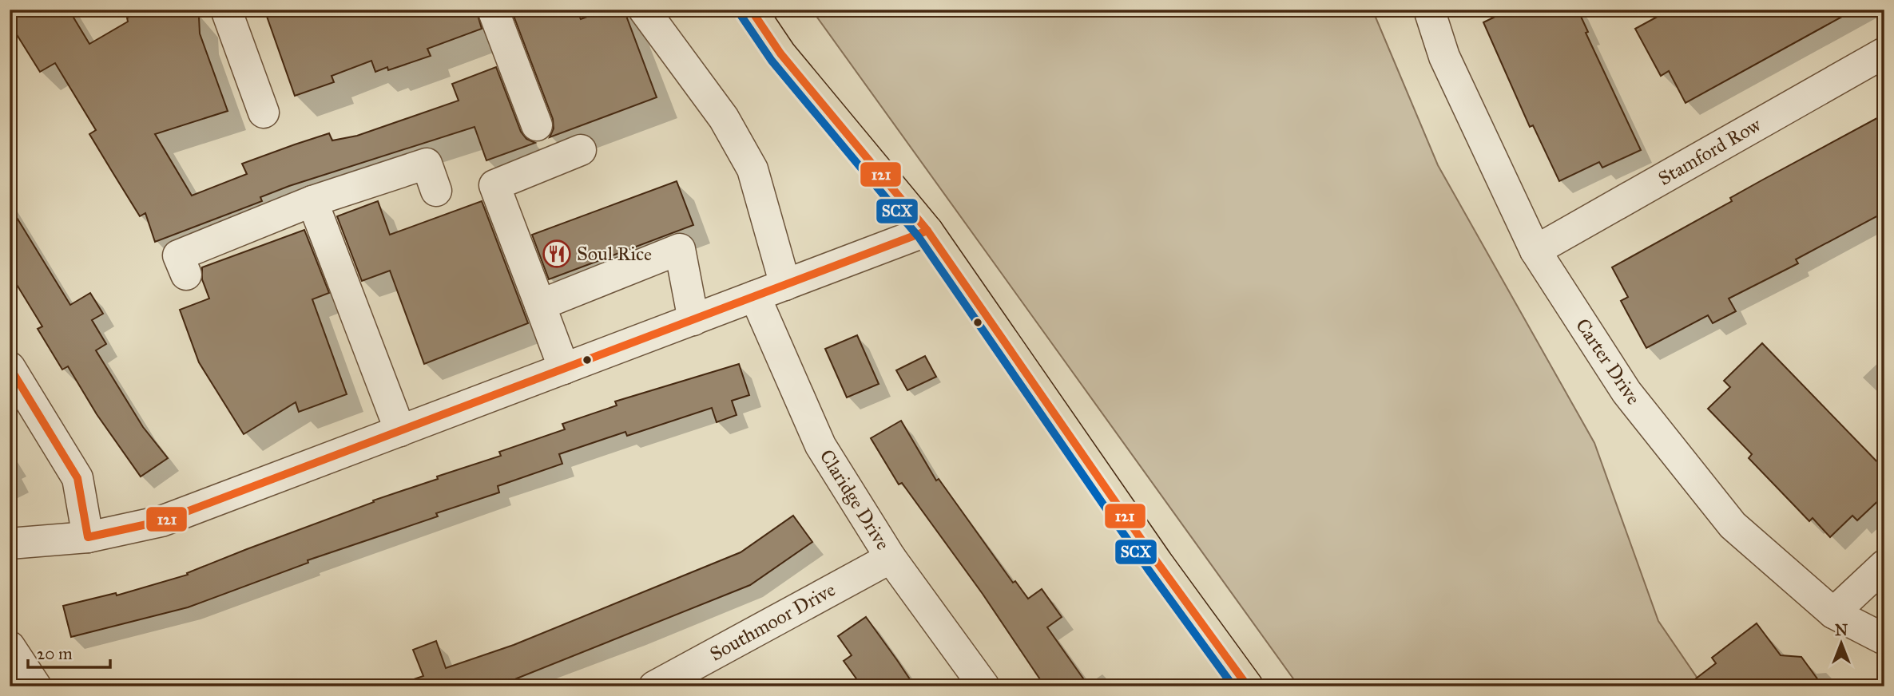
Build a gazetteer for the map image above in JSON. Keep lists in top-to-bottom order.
{
  "streets": {
    "street": [
      "Stamford Row",
      "Carter Drive",
      "Claridge Drive",
      "Southmoor Drive"
    ]
  },
  "crossings": [
    ["Stamford Row", "Carter Drive"],
    ["Claridge Drive", "Southmoor Drive"]
  ],
  "places": {
    "restaurant": ["Soul Rice"]
  },
  "lines": ["transit line 121", "transit line SCX"],
  "scale_bar": "20 m",
  "north": "top"
}
